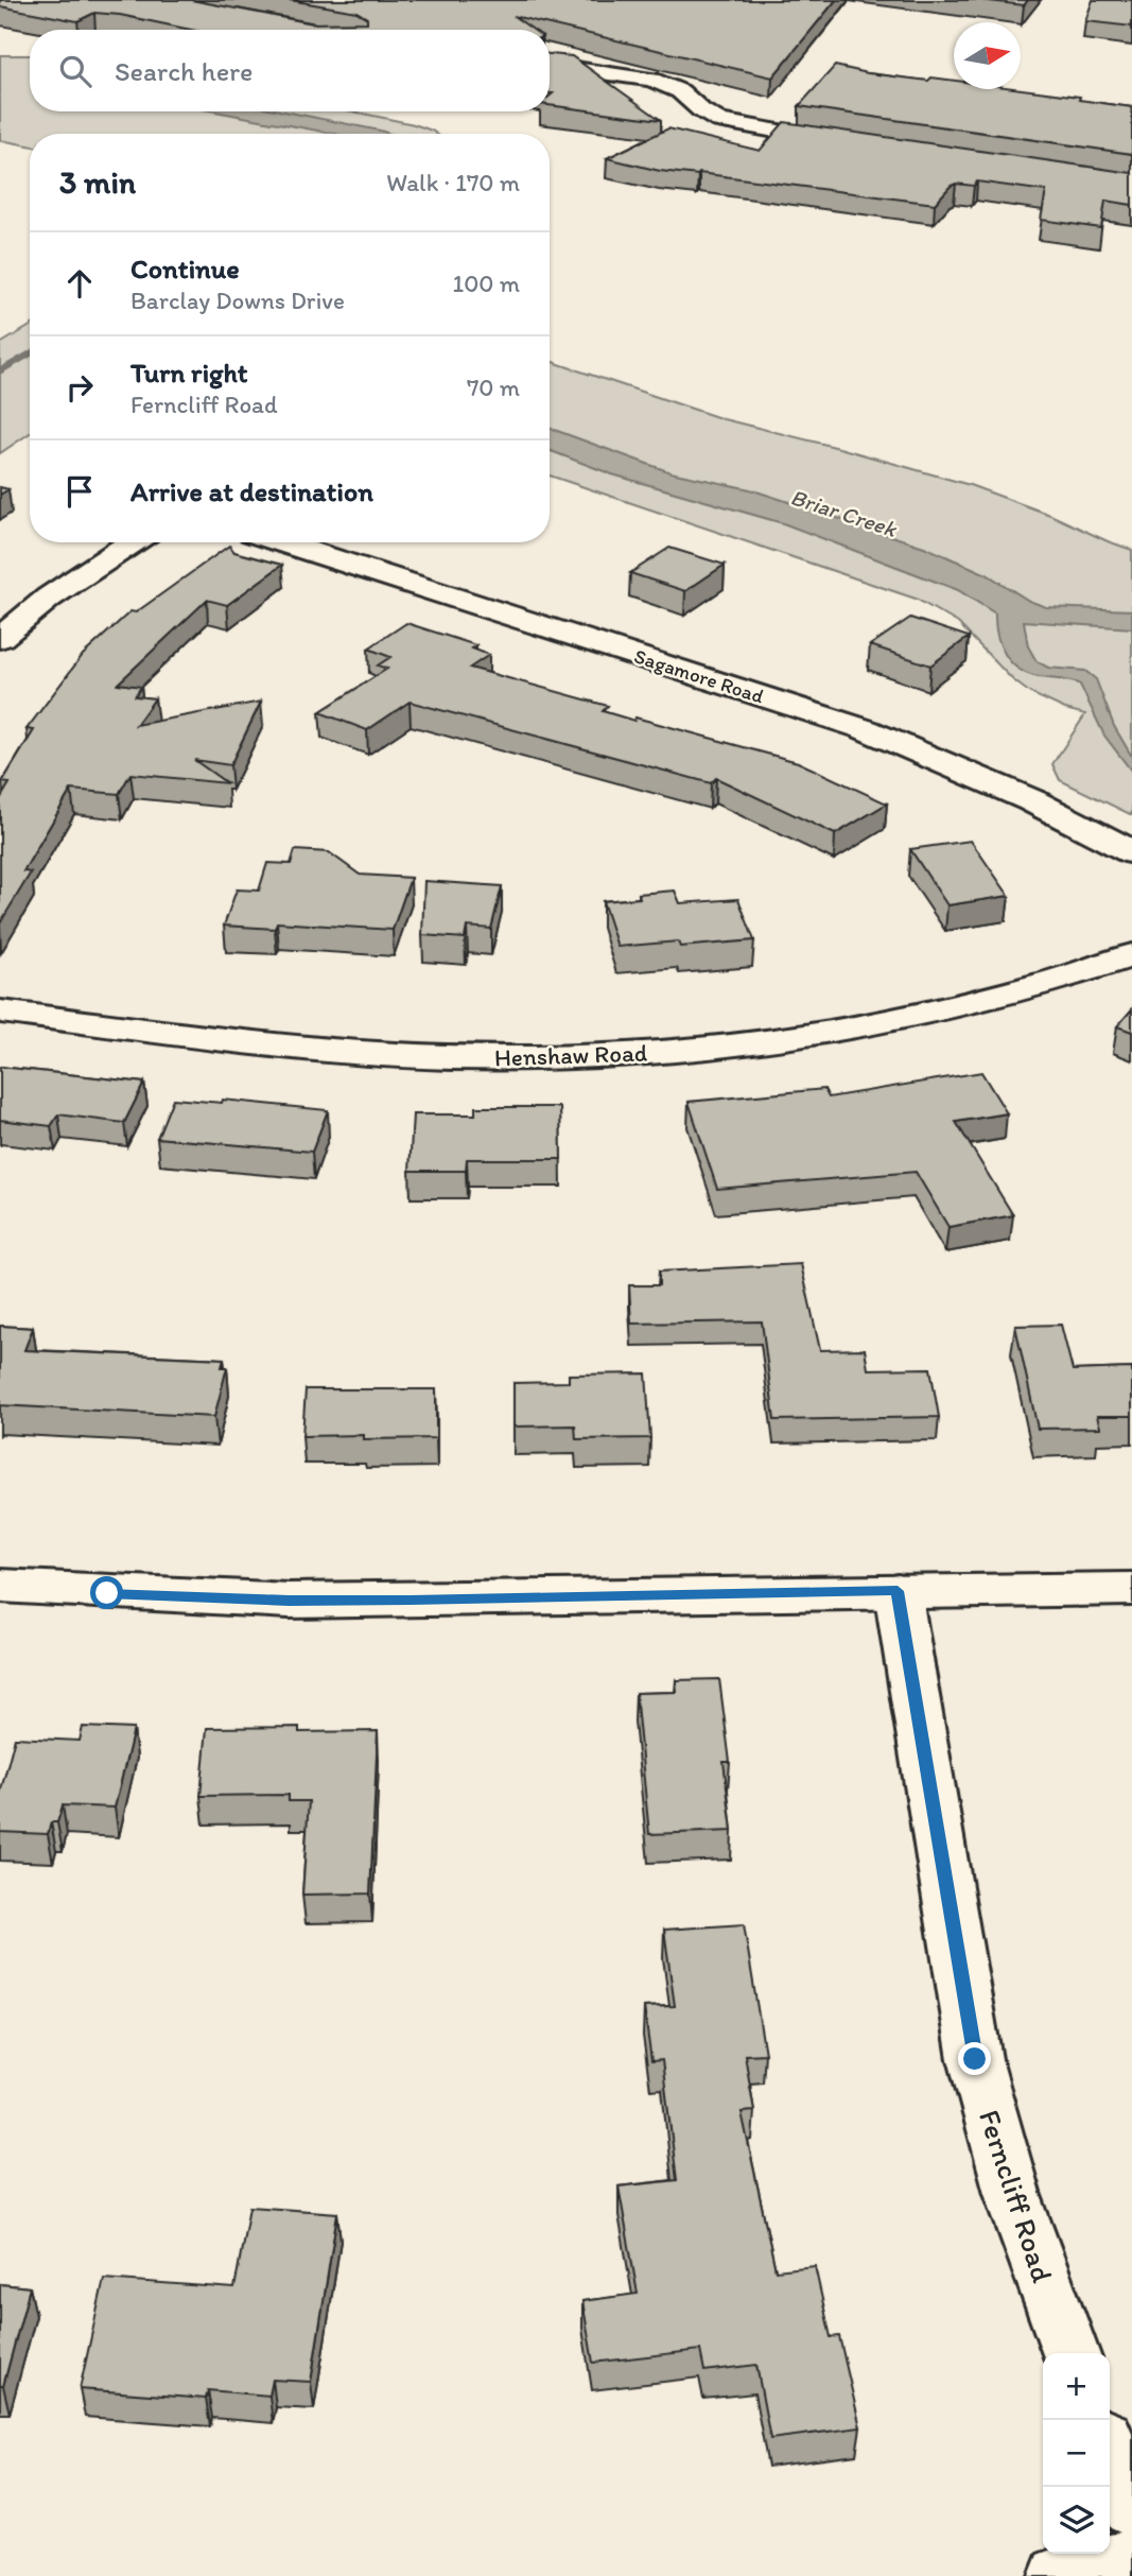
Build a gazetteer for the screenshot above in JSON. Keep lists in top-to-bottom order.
{
  "streets": {
    "street": ["Sagamore Road", "Henshaw Road", "Ferncliff Road"]
  },
  "water": ["Briar Creek"],
  "north": "right",
  "page": {
    "search": "Search here",
    "heading": ["3 min", "Walk · 170 m"],
    "list": [
      ["Continue", "Barclay Downs Drive", "100 m"],
      ["Turn right", "Ferncliff Road", "70 m"],
      "Arrive at destination"
    ],
    "map_buttons": ["+", "−"]
  }
}
